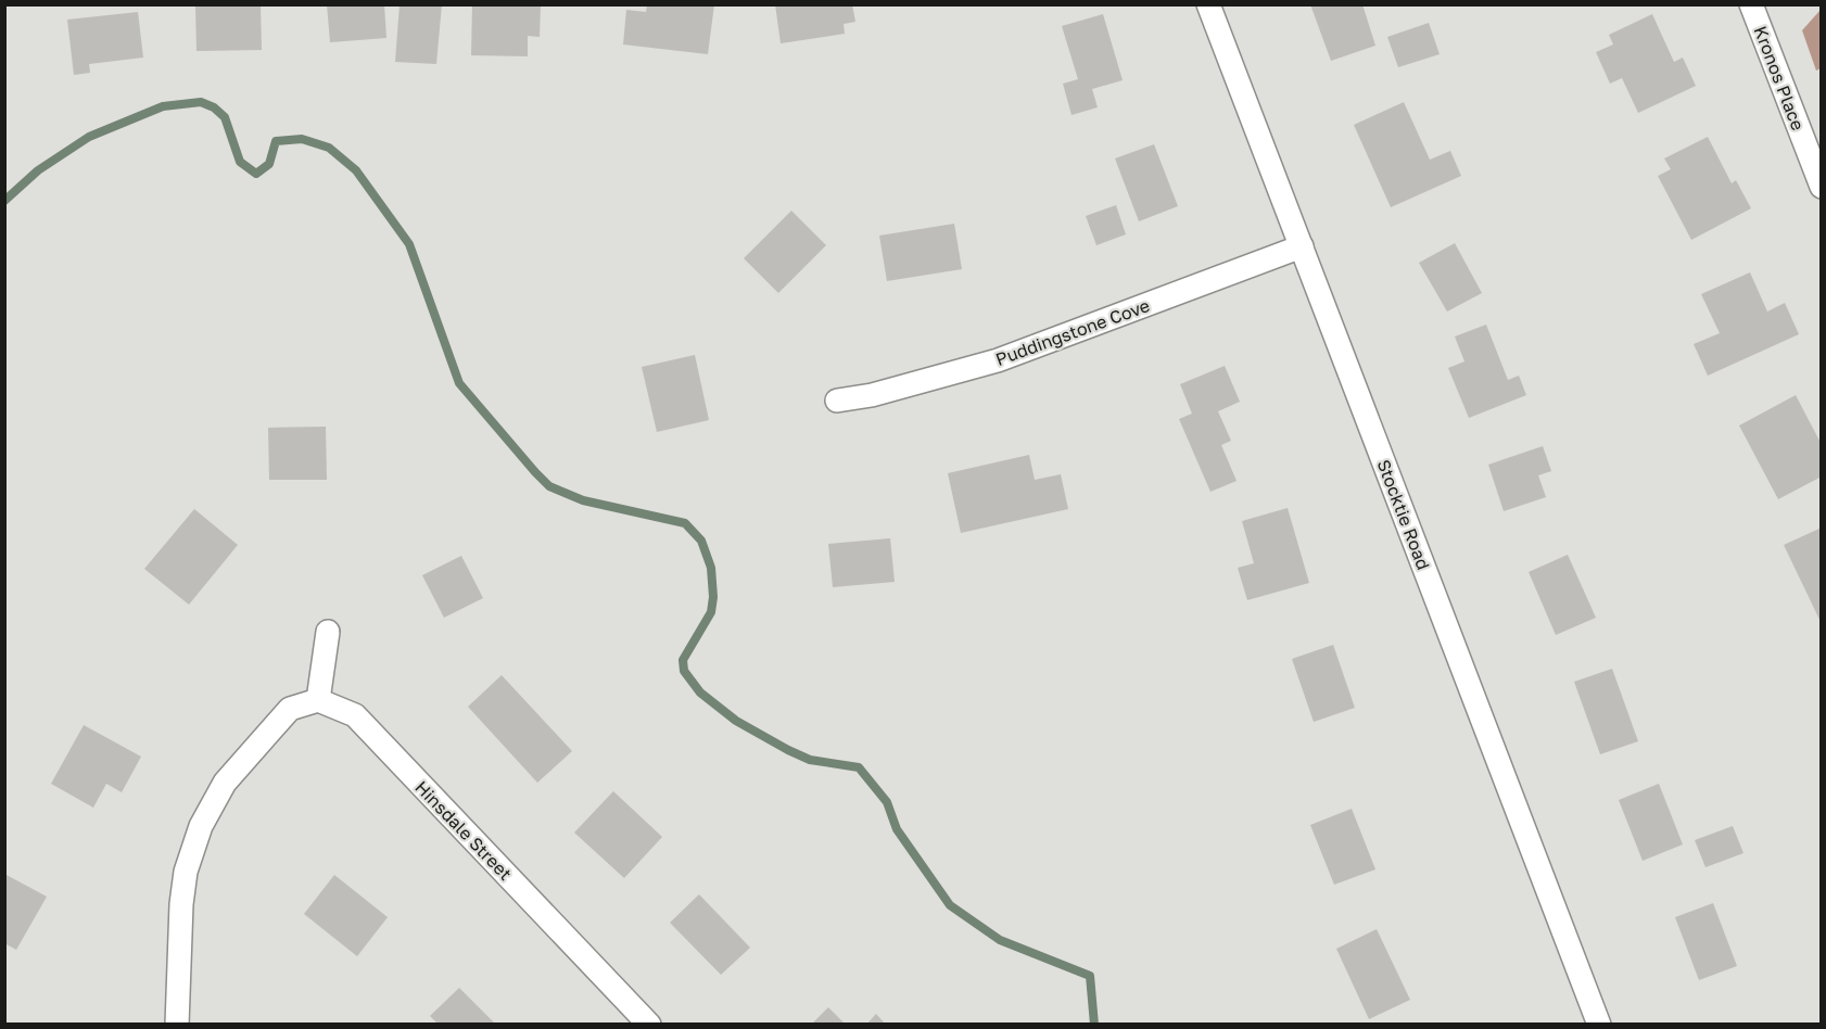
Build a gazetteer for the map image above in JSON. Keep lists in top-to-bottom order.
{
  "streets": {
    "street": [
      "Kronos Place",
      "Puddingstone Cove",
      "Stocktie Road",
      "Hinsdale Street"
    ]
  },
  "crossings": [
    ["Puddingstone Cove", "Stocktie Road"]
  ]
}
